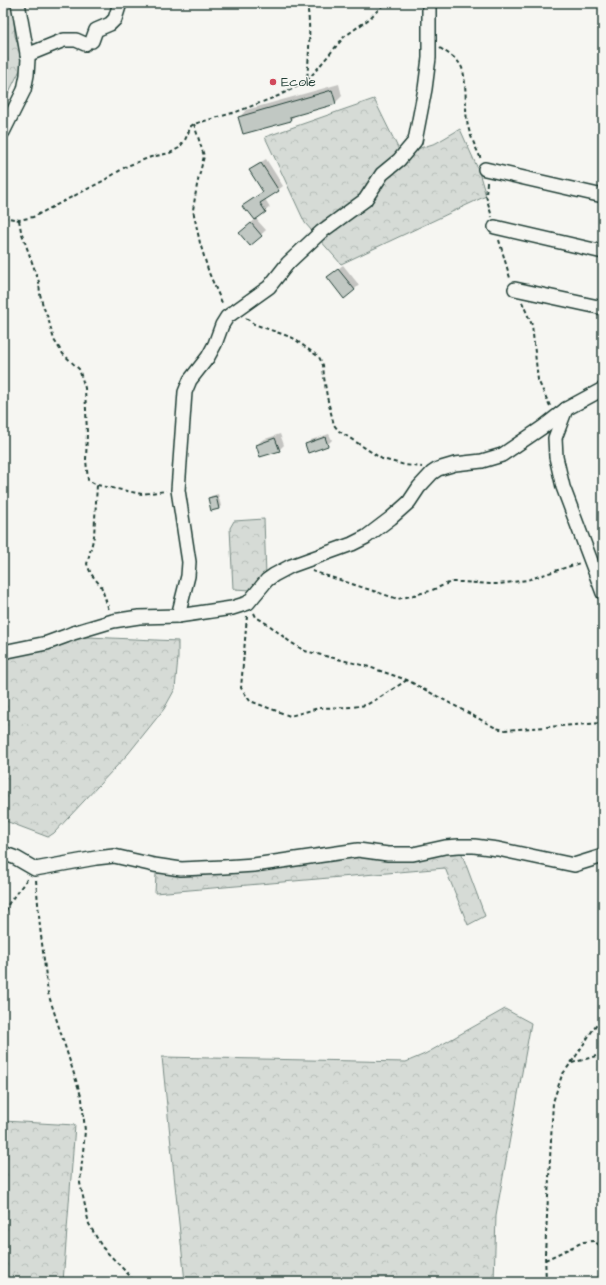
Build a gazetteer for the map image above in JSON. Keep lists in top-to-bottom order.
{
  "places": ["Ecole"]
}
